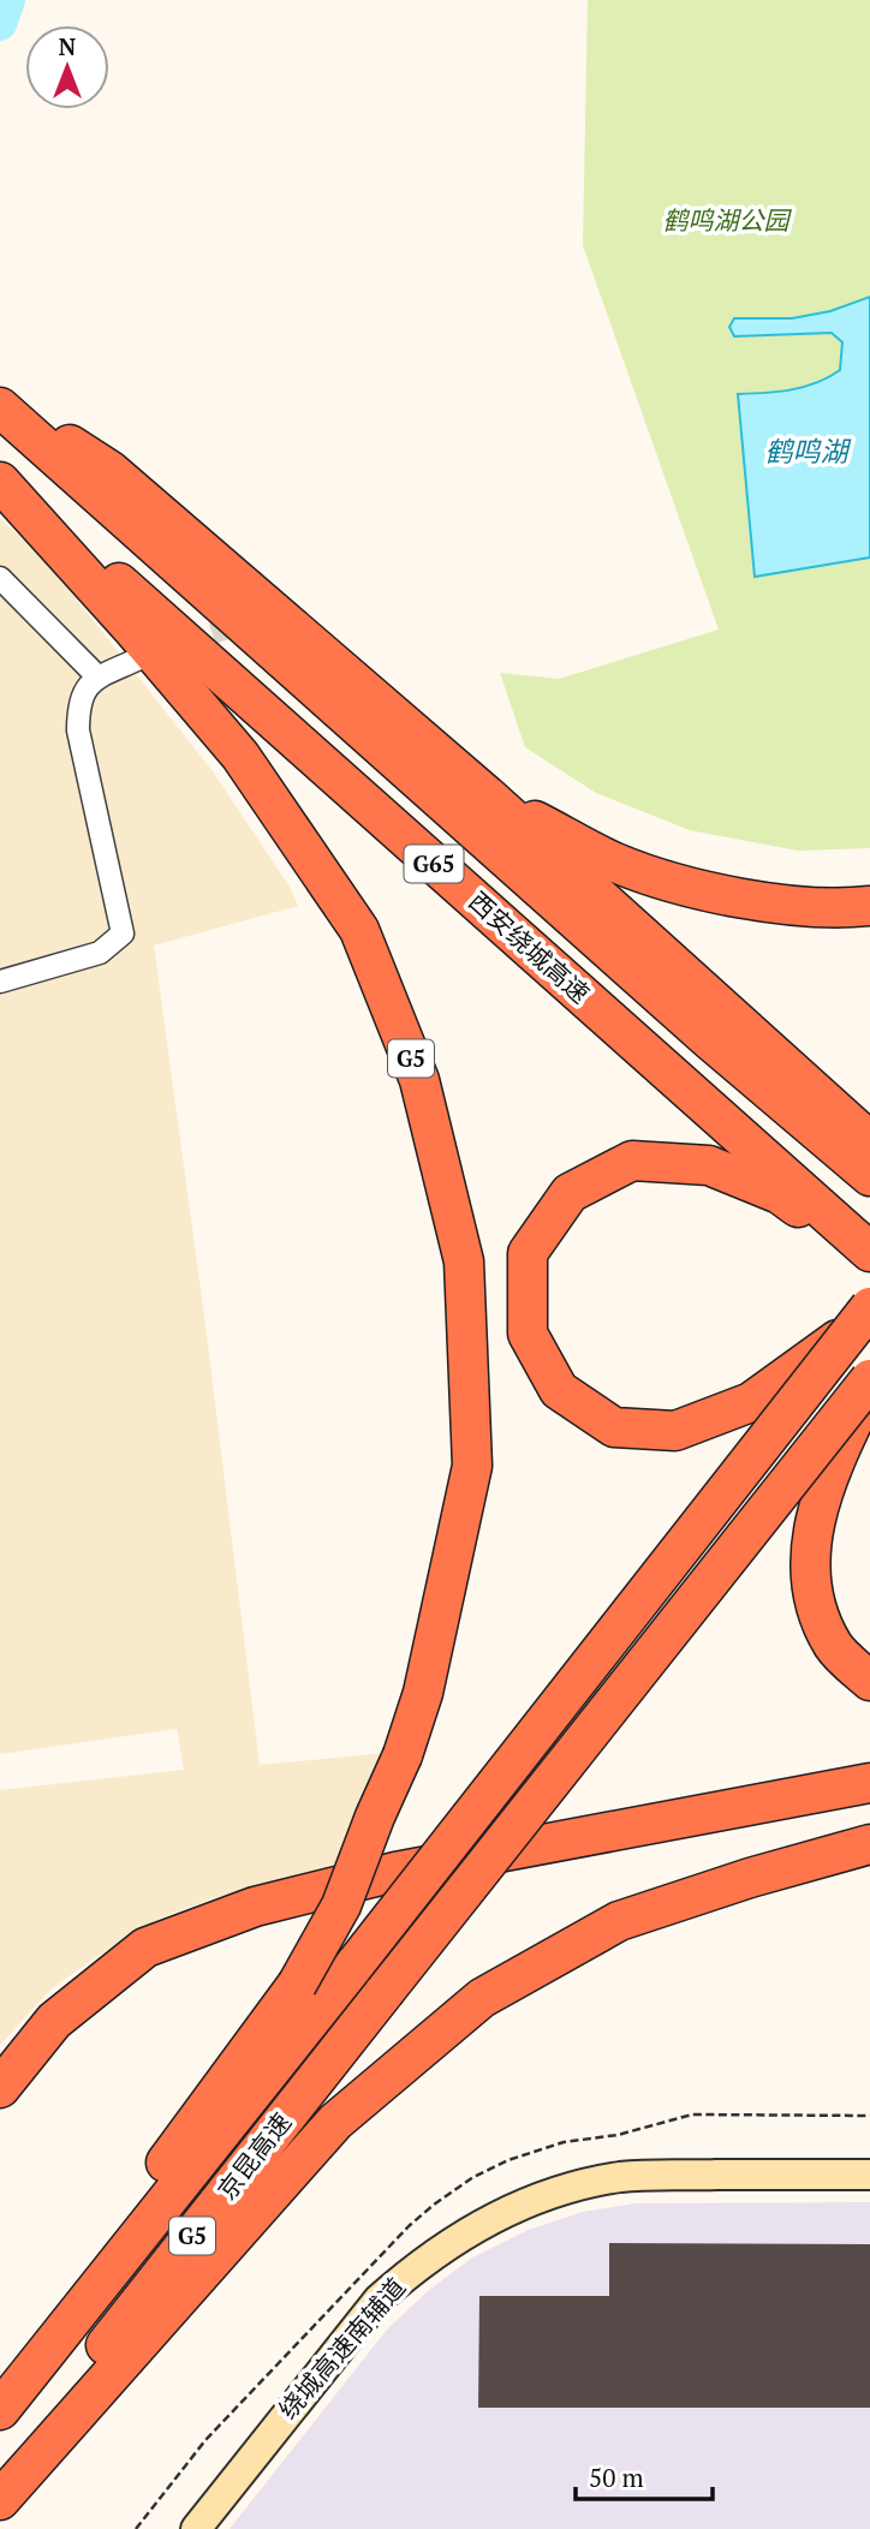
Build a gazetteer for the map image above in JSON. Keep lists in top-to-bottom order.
{
  "streets": {
    "highway": [
      "G65",
      "西安绕城高速",
      "G5",
      "京昆高速"
    ],
    "street": ["绕城高速南辅道"]
  },
  "water": ["鹤鸣湖"],
  "parks": ["鹤鸣湖公园"],
  "scale_bar": "50 m",
  "north": "top"
}
